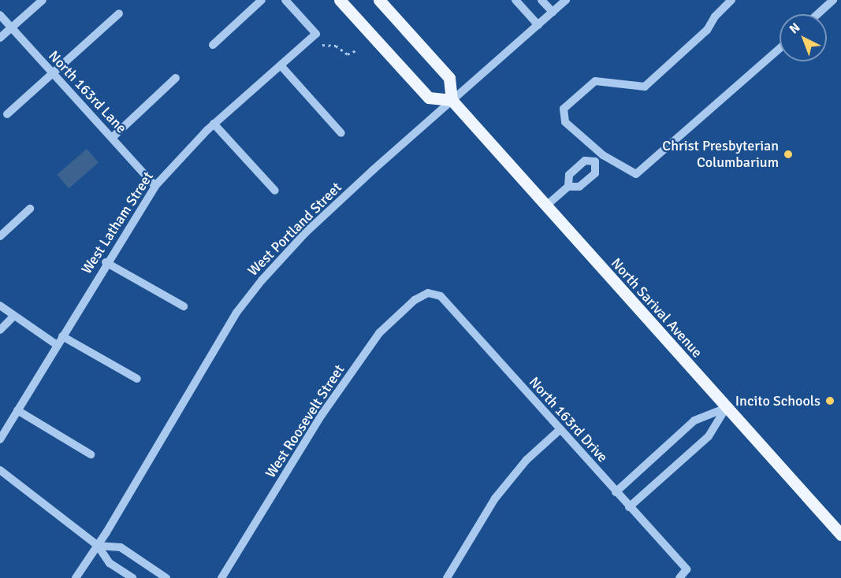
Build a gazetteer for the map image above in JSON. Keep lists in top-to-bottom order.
{
  "streets": {
    "main road": ["North Sarival Avenue"],
    "street": [
      "North 163rd Lane",
      "West Latham Street",
      "West Portland Street",
      "North 163rd Drive",
      "West Roosevelt Street"
    ]
  },
  "crossings": [
    ["North 163rd Lane", "West Latham Street"],
    ["West Portland Street", "North Sarival Avenue"],
    ["North 163rd Drive", "West Roosevelt Street"]
  ],
  "places": ["Christ Presbyterian Columbarium", "Incito Schools"],
  "north": "top left"
}
